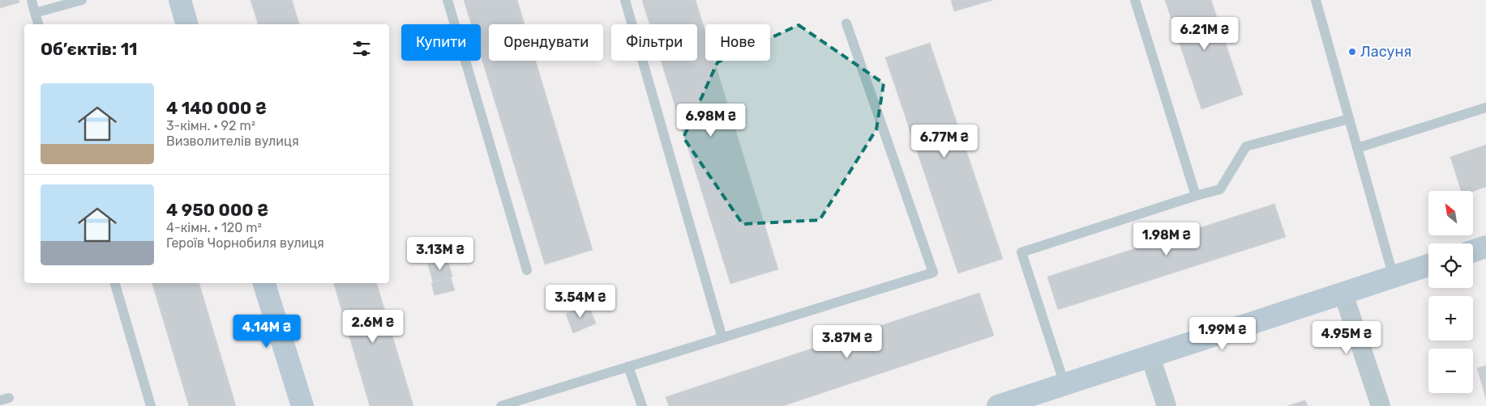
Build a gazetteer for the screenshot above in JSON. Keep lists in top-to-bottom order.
{
  "places": ["Ласуня"],
  "north": "top left",
  "page": {
    "price": [
      "6.21M ₴",
      "6.98M ₴",
      "6.77M ₴",
      "1.98M ₴",
      "3.13M ₴",
      "3.54M ₴",
      "2.6M ₴",
      "4.14M ₴",
      "1.99M ₴",
      "4.95M ₴",
      "3.87M ₴"
    ],
    "chip": [
      "Купити",
      "Орендувати",
      "Фільтри",
      "Нове"
    ],
    "heading": "Об’єктів: 11",
    "list": [
      {
        "name": "4 140 000 ₴",
        "note": "3-кімн. · 92 m² · Визволителів вулиця"
      },
      {
        "name": "4 950 000 ₴",
        "note": "4-кімн. · 120 m² · Героїв Чорнобиля вулиця"
      }
    ],
    "map_buttons": ["+", "−"]
  }
}
